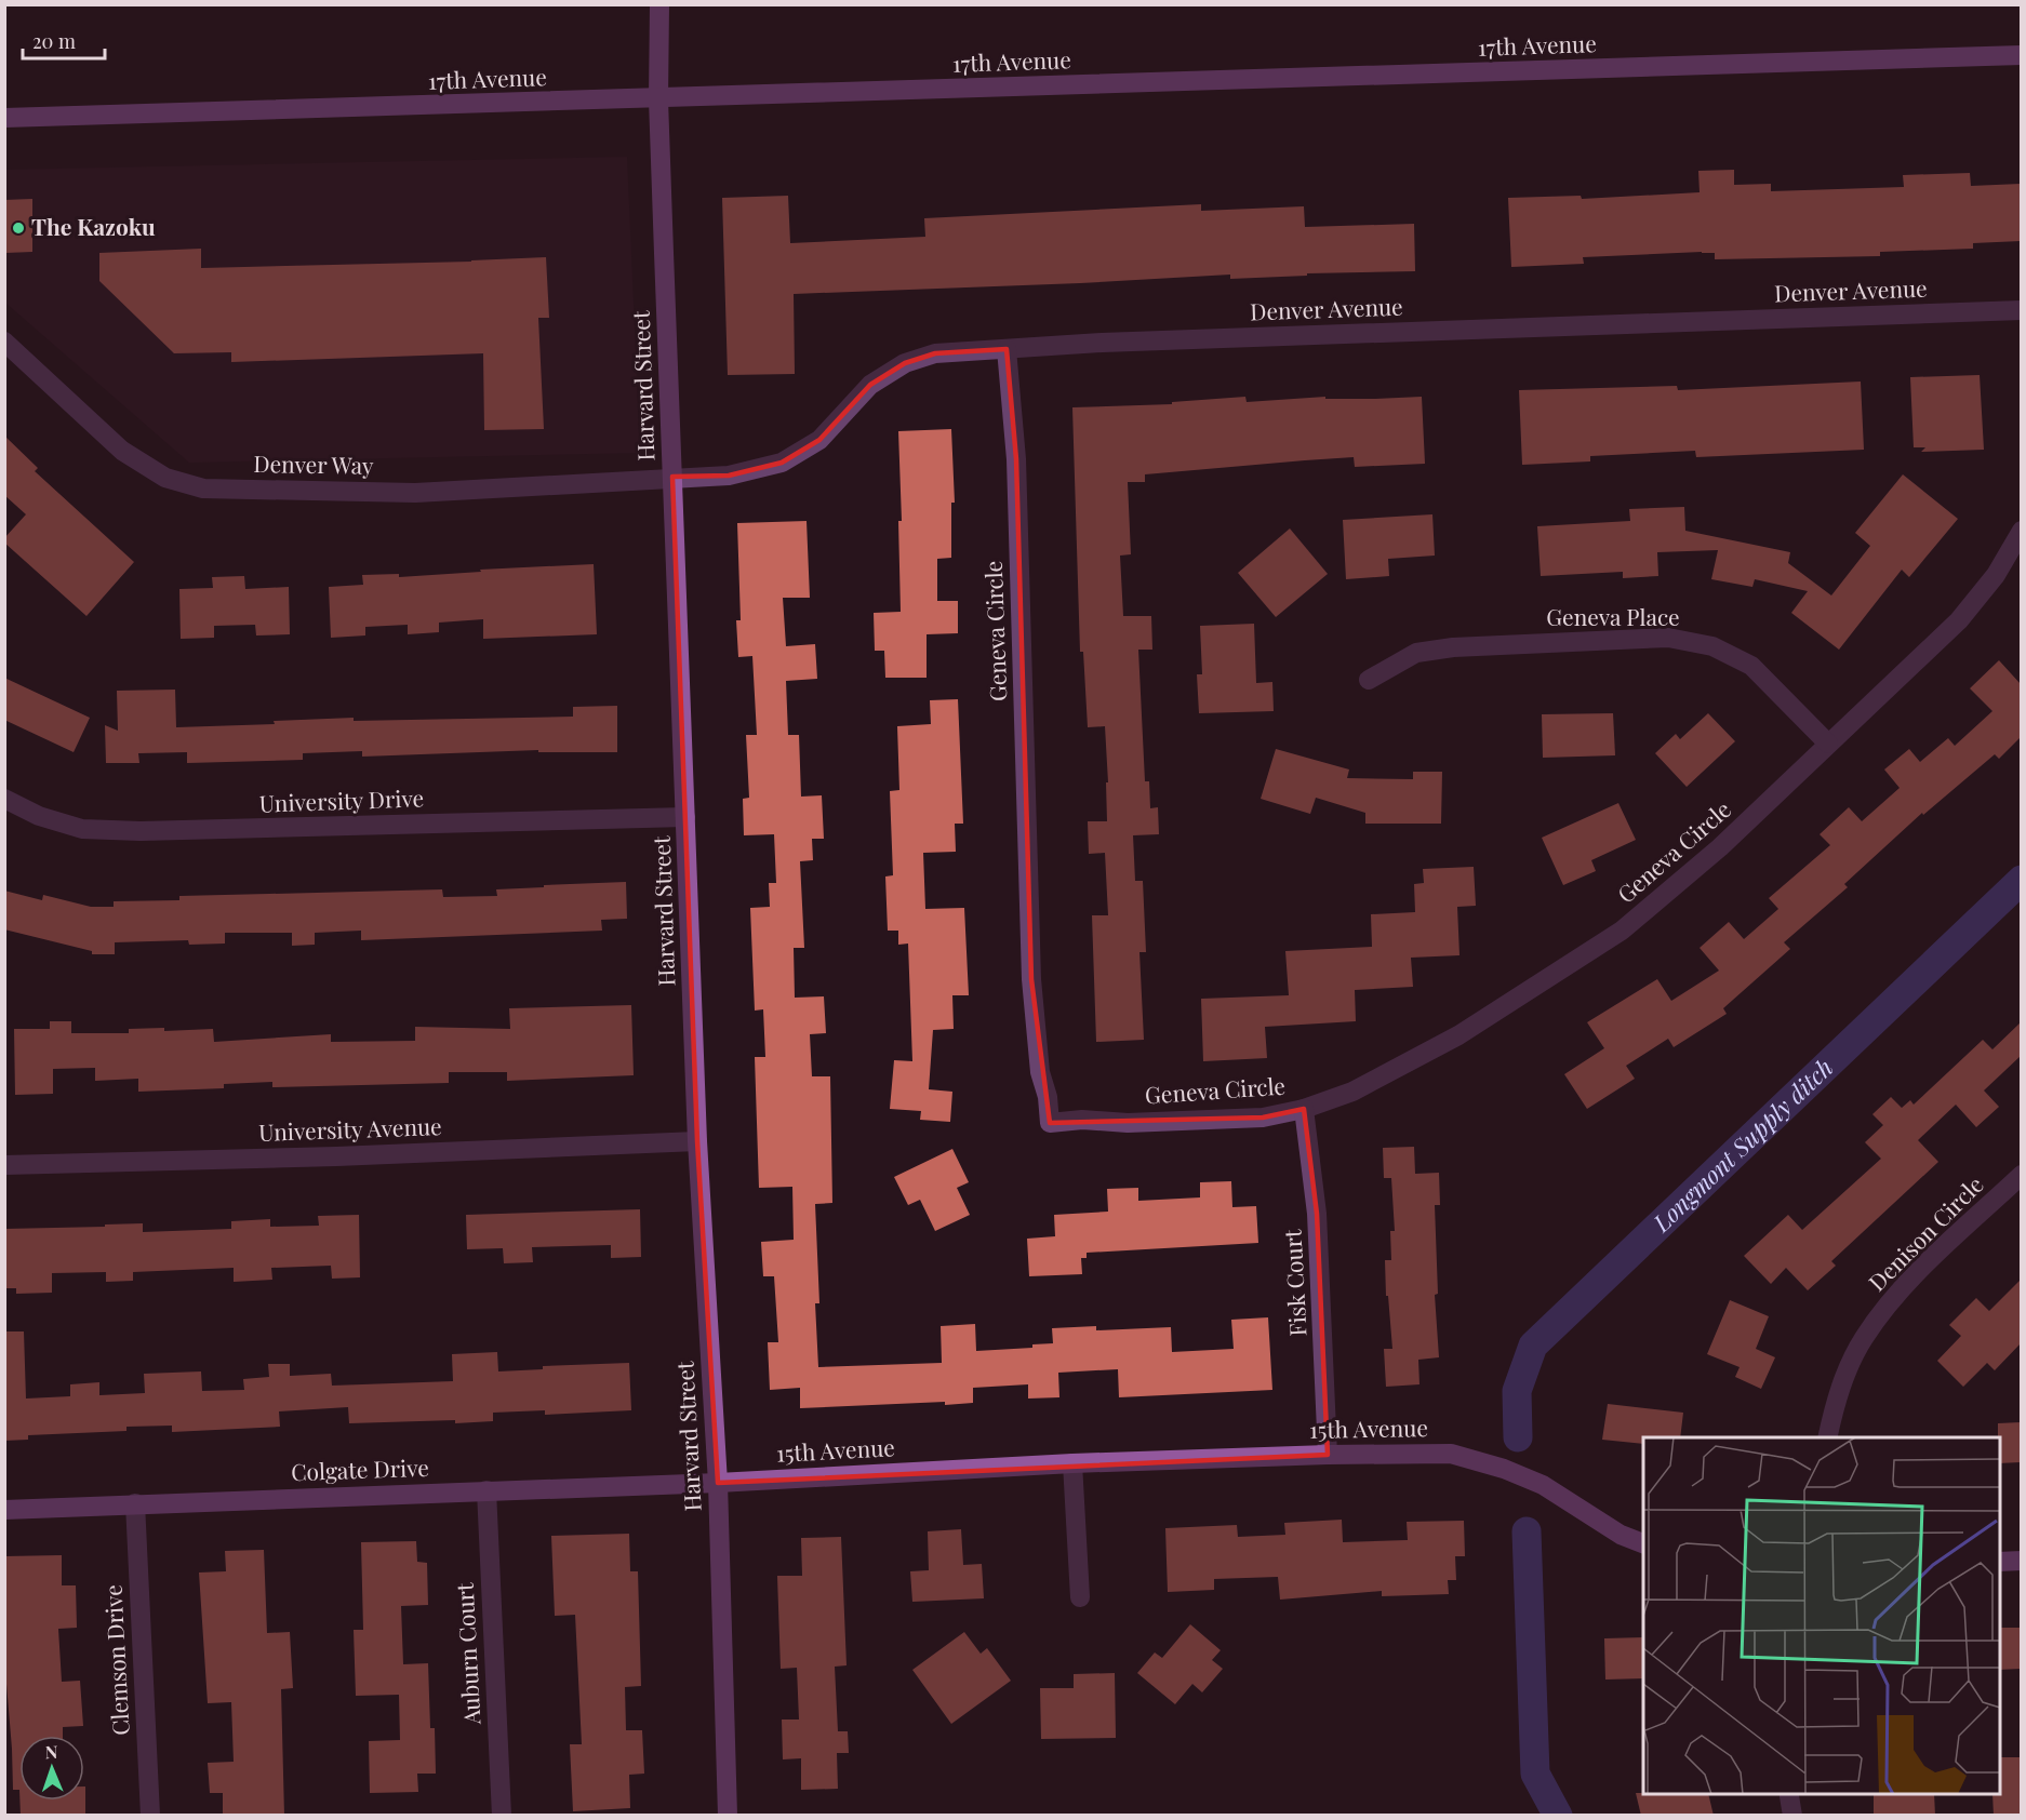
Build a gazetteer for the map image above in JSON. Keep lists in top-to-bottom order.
{
  "streets": {
    "street": [
      "17th Avenue",
      "Denver Avenue",
      "Harvard Street",
      "Denver Way",
      "Geneva Place",
      "Geneva Circle",
      "University Drive",
      "University Avenue",
      "Denison Circle",
      "Fisk Court",
      "15th Avenue",
      "Colgate Drive",
      "Auburn Court",
      "Clemson Drive"
    ]
  },
  "crossings": [
    ["17th Avenue", "Harvard Street"],
    ["Denver Avenue", "Harvard Street"],
    ["Denver Avenue", "Denver Way"],
    ["Denver Avenue", "Geneva Circle"],
    ["Harvard Street", "Denver Way"],
    ["Harvard Street", "University Drive"],
    ["Harvard Street", "University Avenue"],
    ["Harvard Street", "15th Avenue"],
    ["Harvard Street", "Colgate Drive"],
    ["Geneva Place", "Geneva Circle"],
    ["Geneva Circle", "Fisk Court"],
    ["Fisk Court", "15th Avenue"],
    ["15th Avenue", "Colgate Drive"],
    ["Colgate Drive", "Auburn Court"],
    ["Colgate Drive", "Clemson Drive"]
  ],
  "water": ["Longmont Supply ditch"],
  "places": ["The Kazoku"],
  "scale_bar": "20 m",
  "north": "top"
}
